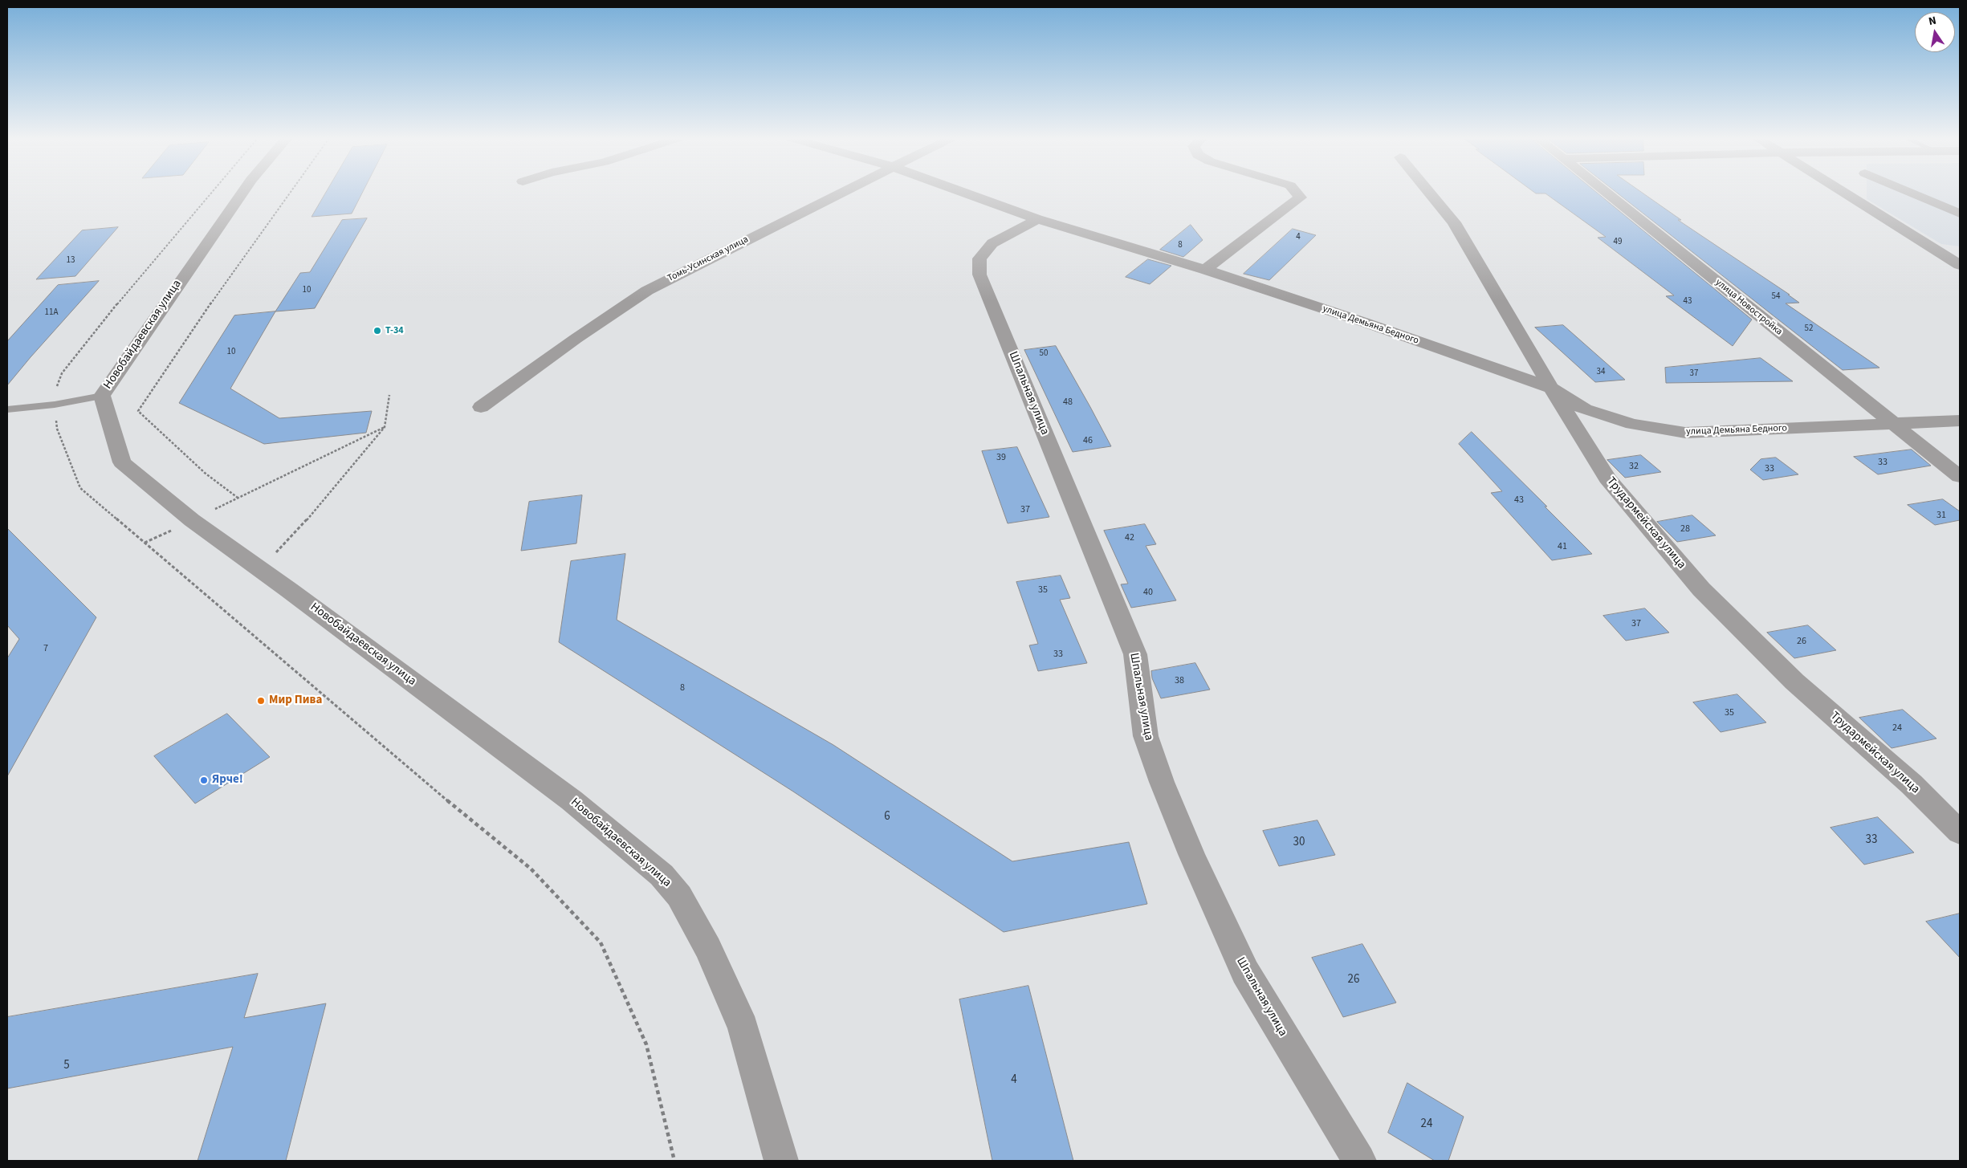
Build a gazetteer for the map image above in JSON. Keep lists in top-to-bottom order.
{
  "streets": {
    "street": [
      "Томь-Усинская улица",
      "улица Новостройка",
      "улица Демьяна Бедного",
      "Новобайдаевская улица",
      "Шпальная улица",
      "Трудармейская улица"
    ]
  },
  "crossings": [
    ["улица Новостройка", "улица Демьяна Бедного"],
    ["улица Демьяна Бедного", "Шпальная улица"],
    ["улица Демьяна Бедного", "Трудармейская улица"]
  ],
  "places": ["T-34", "Мир Пива", "Ярче!"],
  "house_numbers": [
    "4",
    "49",
    "8",
    "13",
    "10",
    "54",
    "43",
    "11А",
    "52",
    "10",
    "50",
    "34",
    "37",
    "48",
    "46",
    "39",
    "33",
    "32",
    "33",
    "43",
    "37",
    "31",
    "28",
    "42",
    "41",
    "35",
    "40",
    "37",
    "26",
    "7",
    "33",
    "38",
    "8",
    "35",
    "24",
    "6",
    "33",
    "30",
    "26",
    "5",
    "4",
    "24"
  ],
  "north": "top"
}
